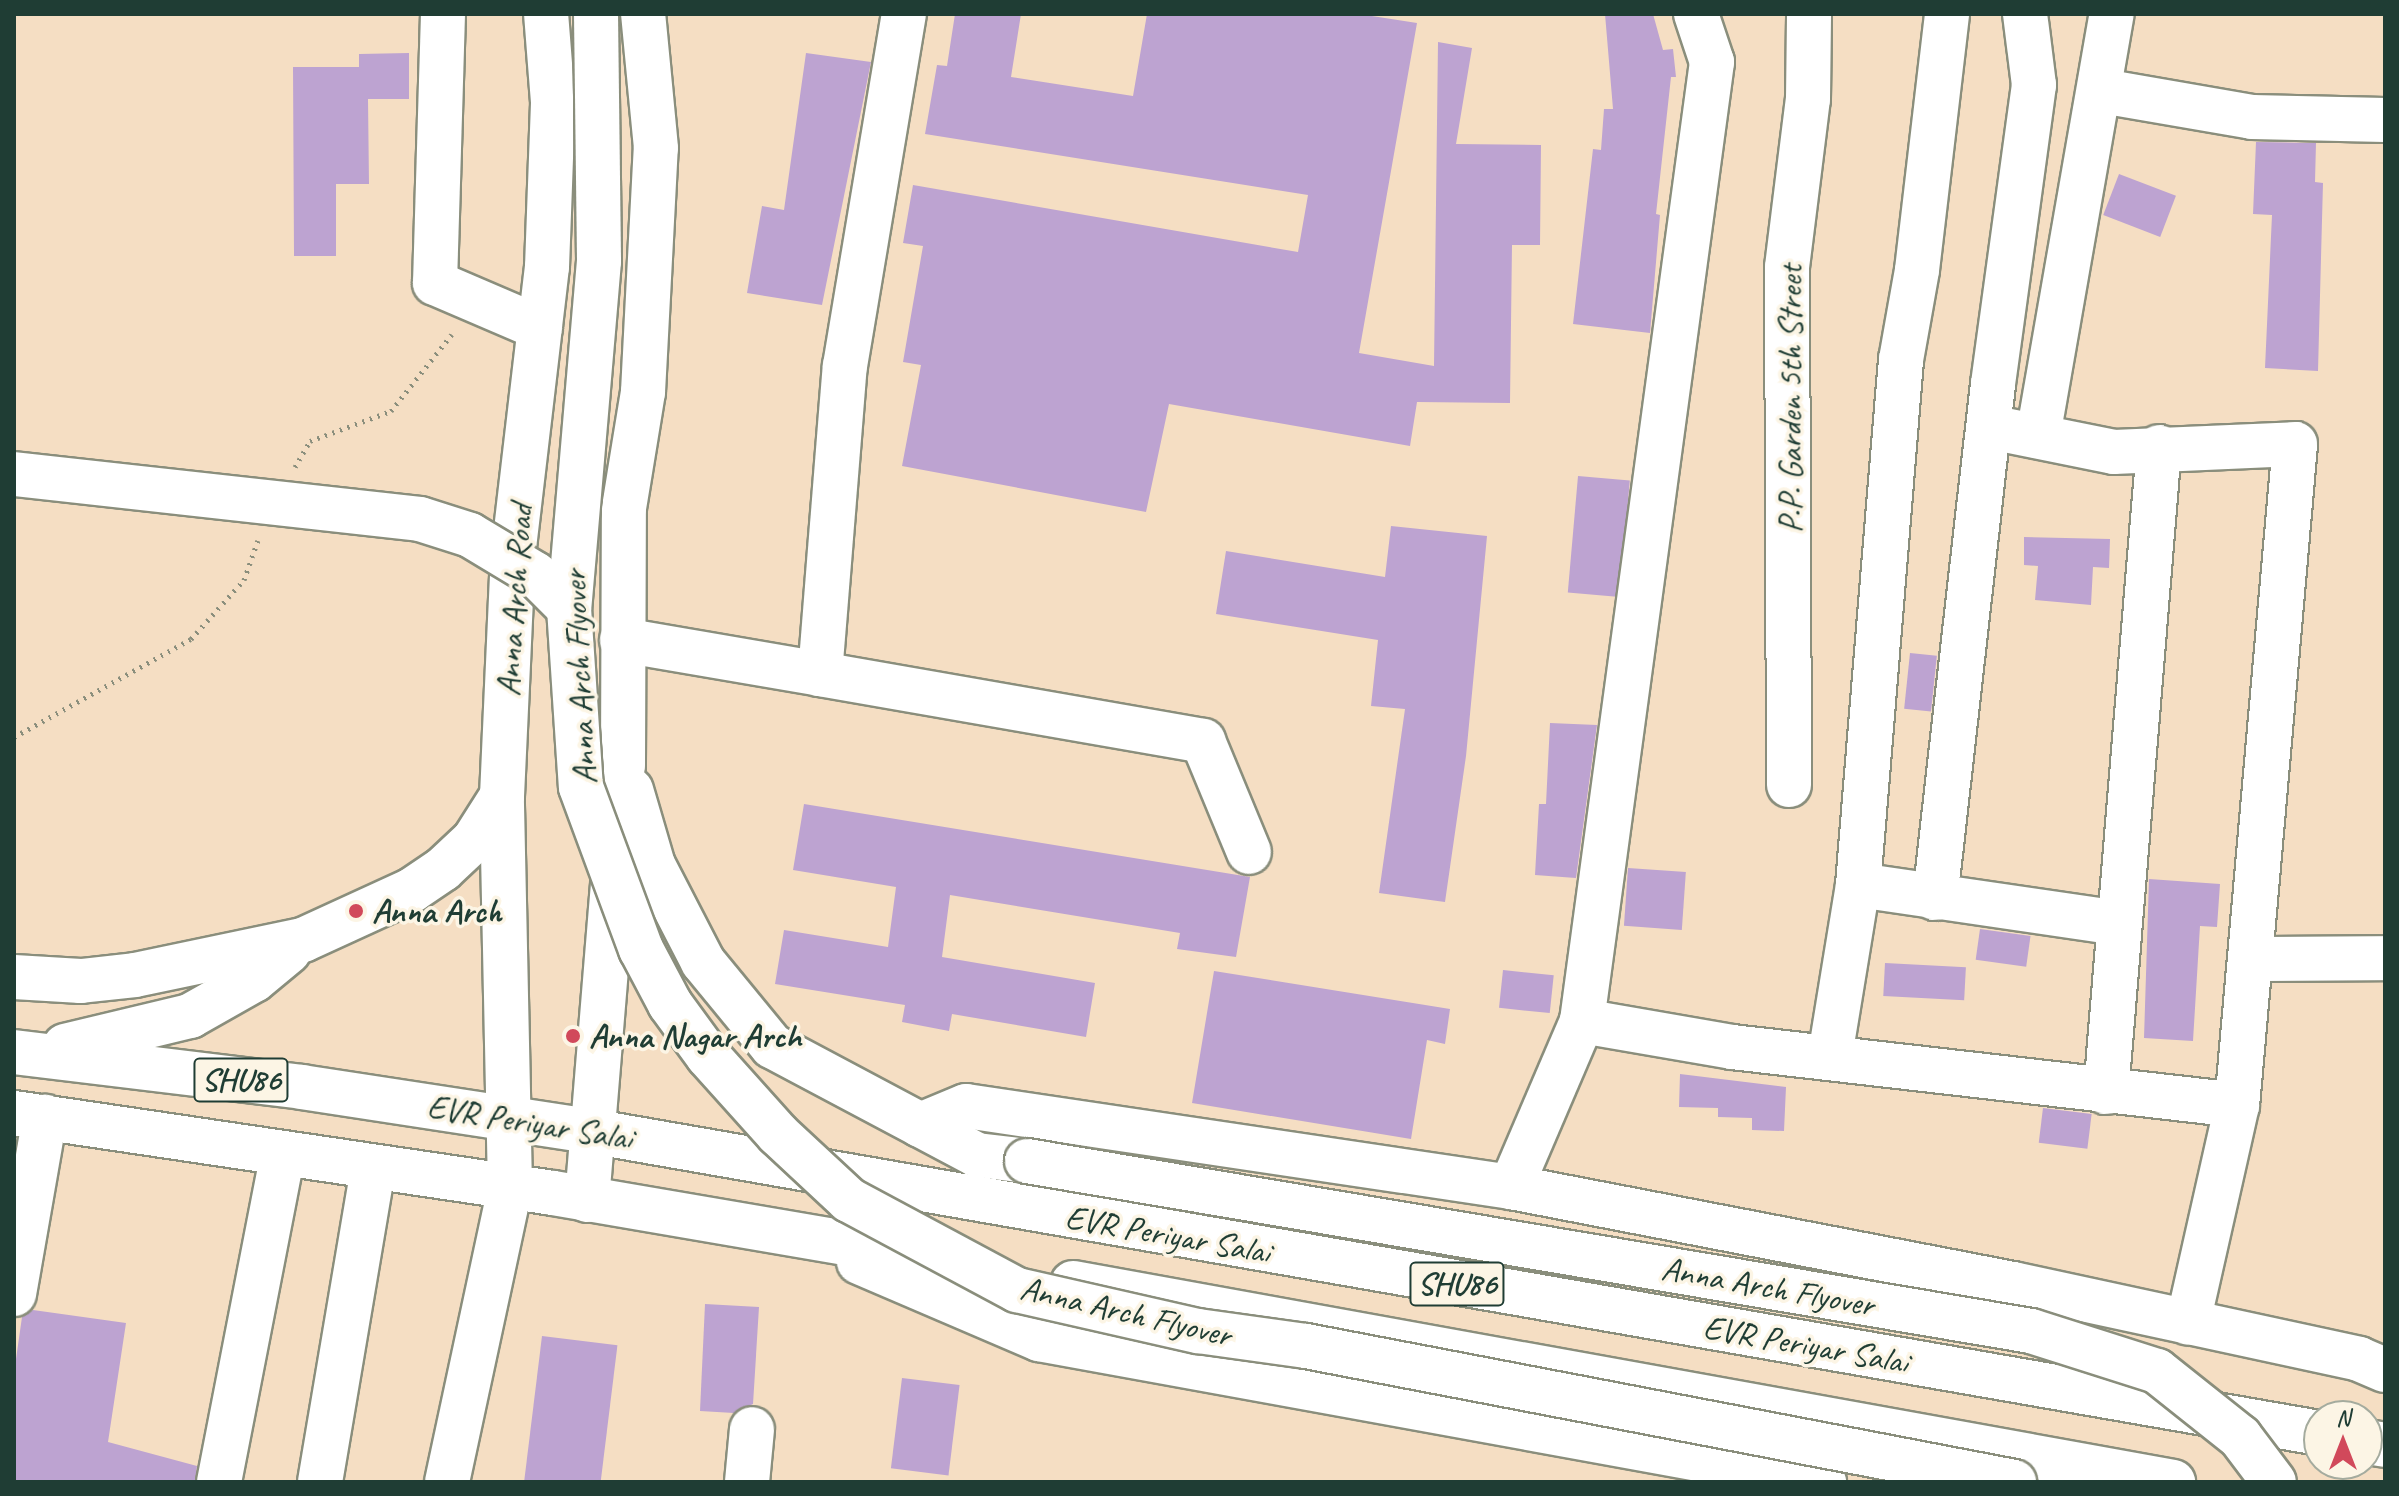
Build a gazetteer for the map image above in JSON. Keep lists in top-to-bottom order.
{
  "streets": {
    "main road": [
      "P.P. Garden 5th Street",
      "Anna Arch Road",
      "Anna Arch Flyover",
      "SHU86",
      "EVR Periyar Salai"
    ]
  },
  "crossings": [
    ["Anna Arch Road", "EVR Periyar Salai"]
  ],
  "places": ["Anna Arch", "Anna Nagar Arch"],
  "north": "top"
}
